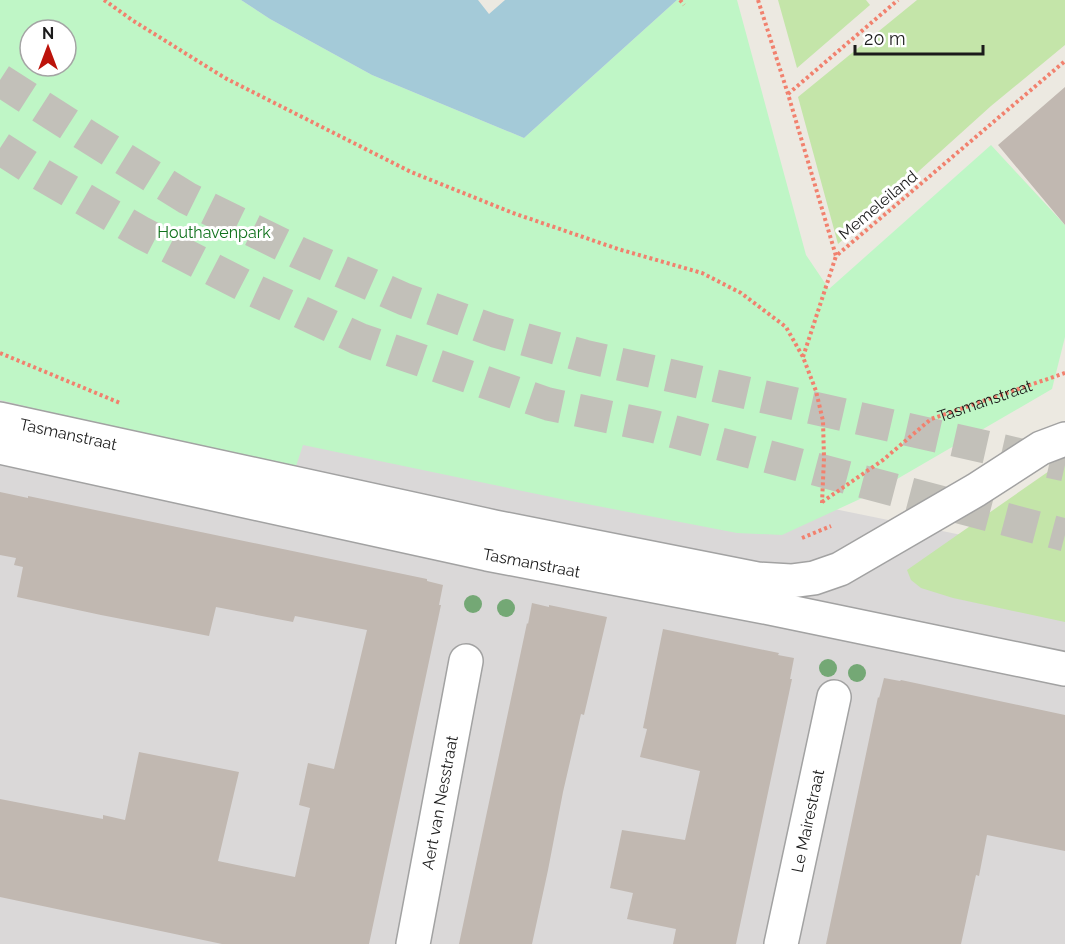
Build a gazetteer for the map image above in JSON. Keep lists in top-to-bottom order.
{
  "streets": {
    "street": ["Tasmanstraat", "Aert van Nesstraat", "Le Mairestraat"],
    "path": ["Memeleiland"]
  },
  "parks": ["Houthavenpark"],
  "scale_bar": "20 m",
  "north": "top"
}
